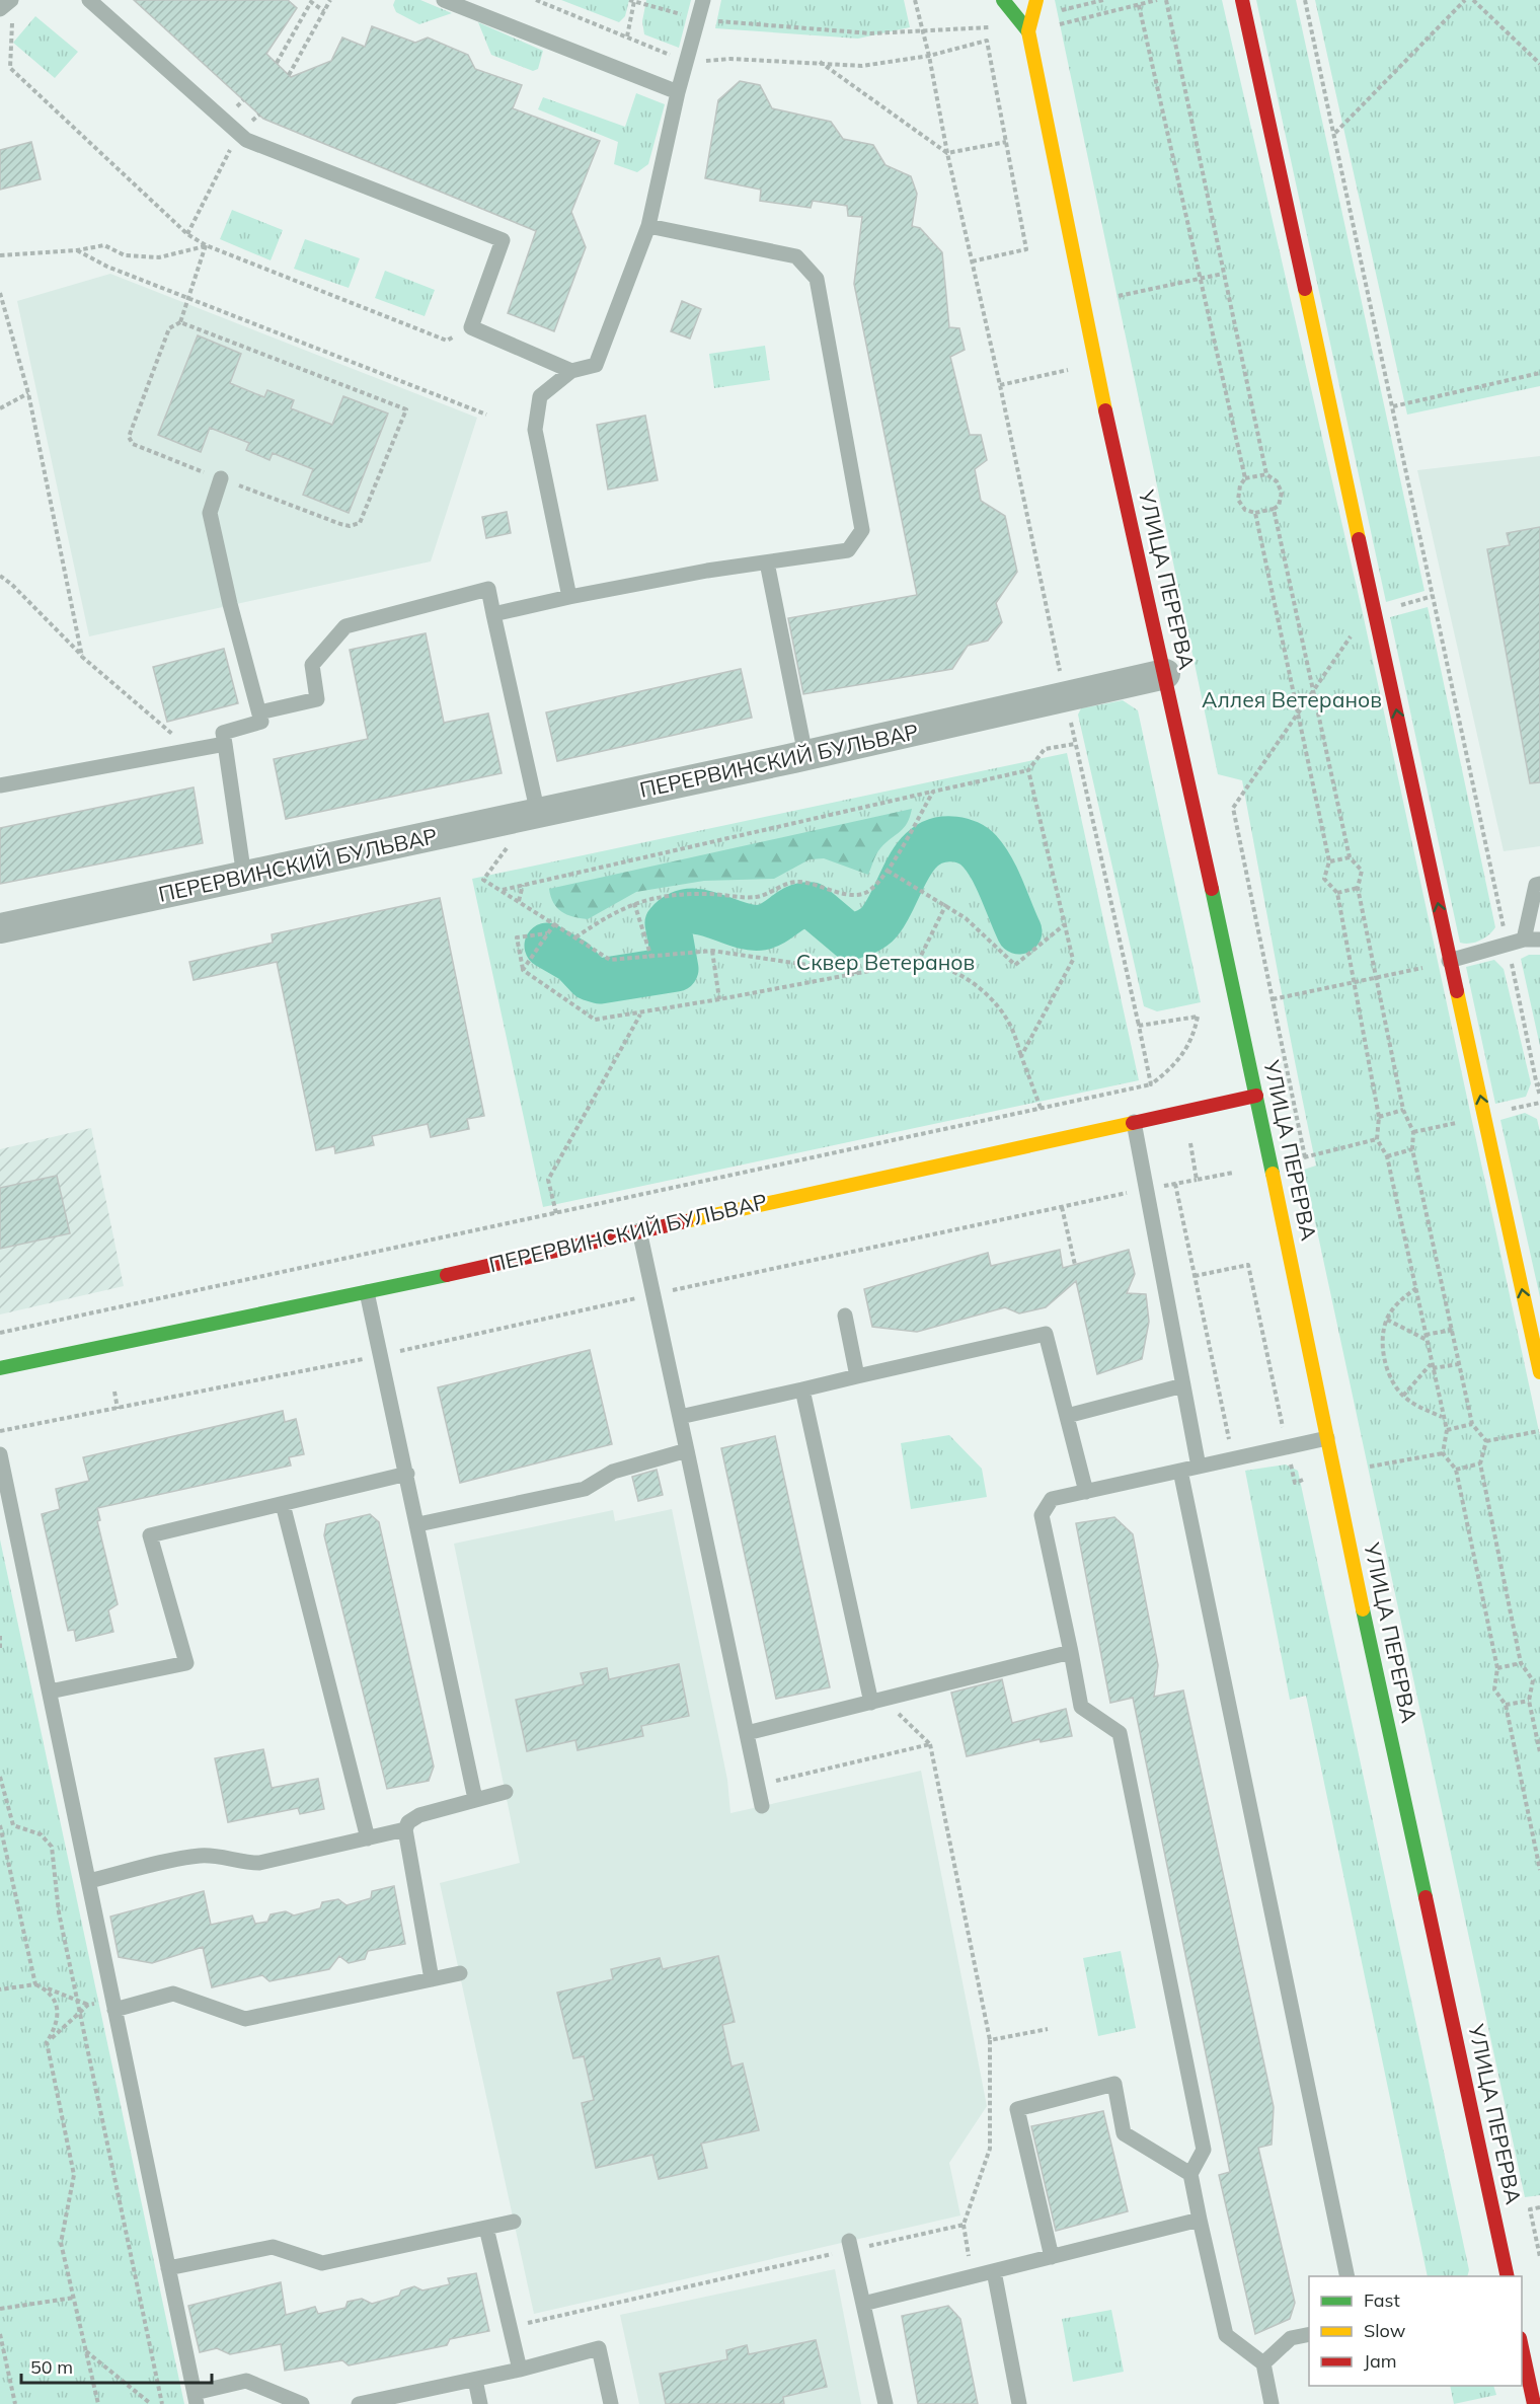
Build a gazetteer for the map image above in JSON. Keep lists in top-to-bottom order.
{
  "streets": {
    "street": ["УЛИЦА ПЕРЕРВА", "ПЕРЕРВИНСКИЙ БУЛЬВАР"]
  },
  "crossings": [
    ["УЛИЦА ПЕРЕРВА", "ПЕРЕРВИНСКИЙ БУЛЬВАР"]
  ],
  "parks": ["Аллея Ветеранов", "Сквер Ветеранов"],
  "legend": ["Fast", "Slow", "Jam"],
  "scale_bar": "50 m"
}
